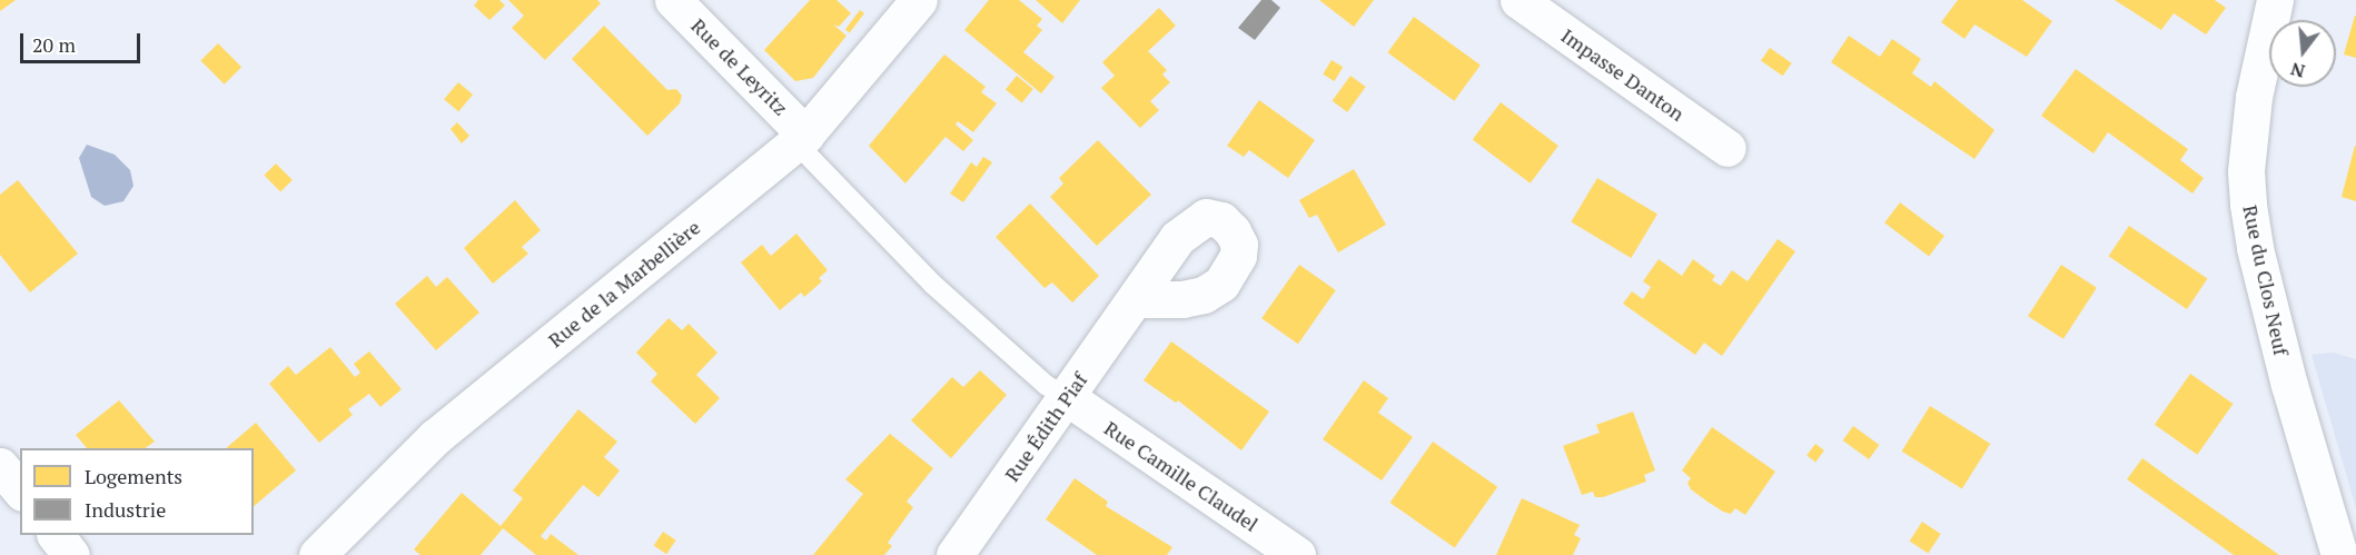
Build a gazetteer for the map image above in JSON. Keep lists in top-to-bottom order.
{
  "streets": {
    "street": [
      "Rue de Leyritz",
      "Impasse Danton",
      "Rue du Clos Neuf",
      "Rue de la Marbellière",
      "Rue Édith Piaf",
      "Rue Camille Claudel"
    ]
  },
  "crossings": [
    ["Rue de Leyritz", "Rue de la Marbellière"],
    ["Rue Édith Piaf", "Rue Camille Claudel"]
  ],
  "legend": ["Logements", "Industrie"],
  "scale_bar": "20 m",
  "north": "bottom"
}
